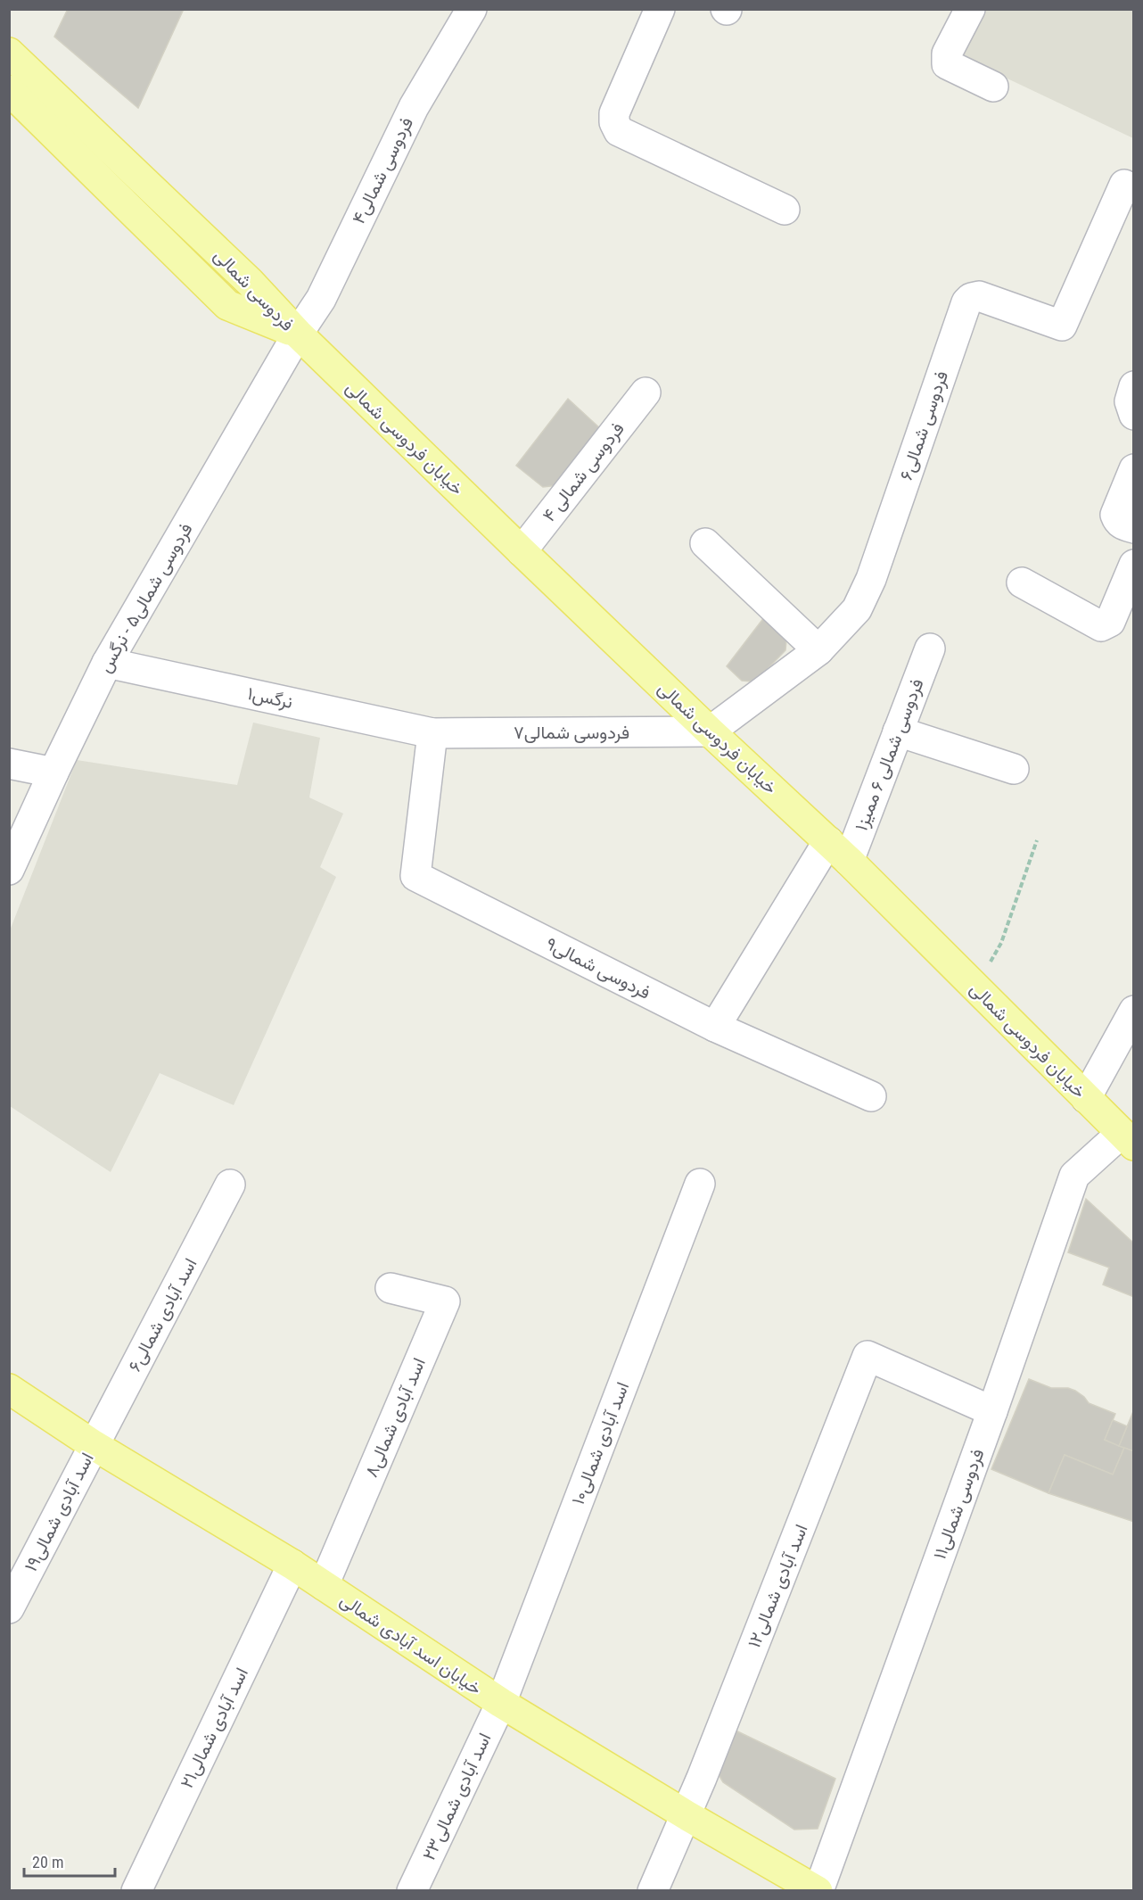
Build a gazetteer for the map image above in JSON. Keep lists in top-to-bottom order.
{
  "streets": {
    "main road": ["فردوسی شمالی", "خیابان فردوسی شمالی", "خیابان اسد آبادی شمالی"],
    "street": [
      "فردوسی شمالی۴",
      "فردوسی شمالی۶",
      "فردوسی شمالی ۴",
      "فردوسی شمالی۵ - نرگس",
      "نرگس۱",
      "فردوسی شمالی۷",
      "فردوسی شمالی ۶ ممیز۱",
      "فردوسی شمالی۹",
      "اسد آبادی شمالی۶",
      "اسد آبادی شمالی۸",
      "اسد آبادی شمالی۱۰",
      "فردوسی شمالی۱۱",
      "اسد آبادی شمالی۱۹",
      "اسد آبادی شمالی۱۲",
      "اسد آبادی شمالی۲۱",
      "اسد آبادی شمالی۲۳"
    ]
  },
  "crossings": [
    ["فردوسی شمالی۴", "فردوسی شمالی"],
    ["فردوسی شمالی۴", "خیابان فردوسی شمالی"],
    ["فردوسی شمالی۴", "فردوسی شمالی۵ - نرگس"],
    ["فردوسی شمالی", "خیابان فردوسی شمالی"],
    ["فردوسی شمالی", "فردوسی شمالی۵ - نرگس"],
    ["فردوسی شمالی۶", "خیابان فردوسی شمالی"],
    ["فردوسی شمالی۶", "فردوسی شمالی۷"],
    ["خیابان فردوسی شمالی", "فردوسی شمالی ۴"],
    ["خیابان فردوسی شمالی", "فردوسی شمالی۵ - نرگس"],
    ["خیابان فردوسی شمالی", "فردوسی شمالی۷"],
    ["خیابان فردوسی شمالی", "فردوسی شمالی ۶ ممیز۱"],
    ["خیابان فردوسی شمالی", "فردوسی شمالی۱۱"],
    ["فردوسی شمالی۵ - نرگس", "نرگس۱"],
    ["نرگس۱", "فردوسی شمالی۷"],
    ["نرگس۱", "فردوسی شمالی۹"],
    ["فردوسی شمالی۷", "فردوسی شمالی۹"],
    ["اسد آبادی شمالی۶", "اسد آبادی شمالی۱۹"],
    ["اسد آبادی شمالی۶", "خیابان اسد آبادی شمالی"],
    ["اسد آبادی شمالی۸", "خیابان اسد آبادی شمالی"],
    ["اسد آبادی شمالی۱۰", "خیابان اسد آبادی شمالی"],
    ["اسد آبادی شمالی۱۰", "اسد آبادی شمالی۲۳"],
    ["فردوسی شمالی۱۱", "اسد آبادی شمالی۱۲"],
    ["فردوسی شمالی۱۱", "خیابان اسد آبادی شمالی"],
    ["اسد آبادی شمالی۱۹", "خیابان اسد آبادی شمالی"],
    ["اسد آبادی شمالی۱۲", "خیابان اسد آبادی شمالی"],
    ["خیابان اسد آبادی شمالی", "اسد آبادی شمالی۲۱"],
    ["خیابان اسد آبادی شمالی", "اسد آبادی شمالی۲۳"]
  ],
  "scale_bar": "20 m"
}
